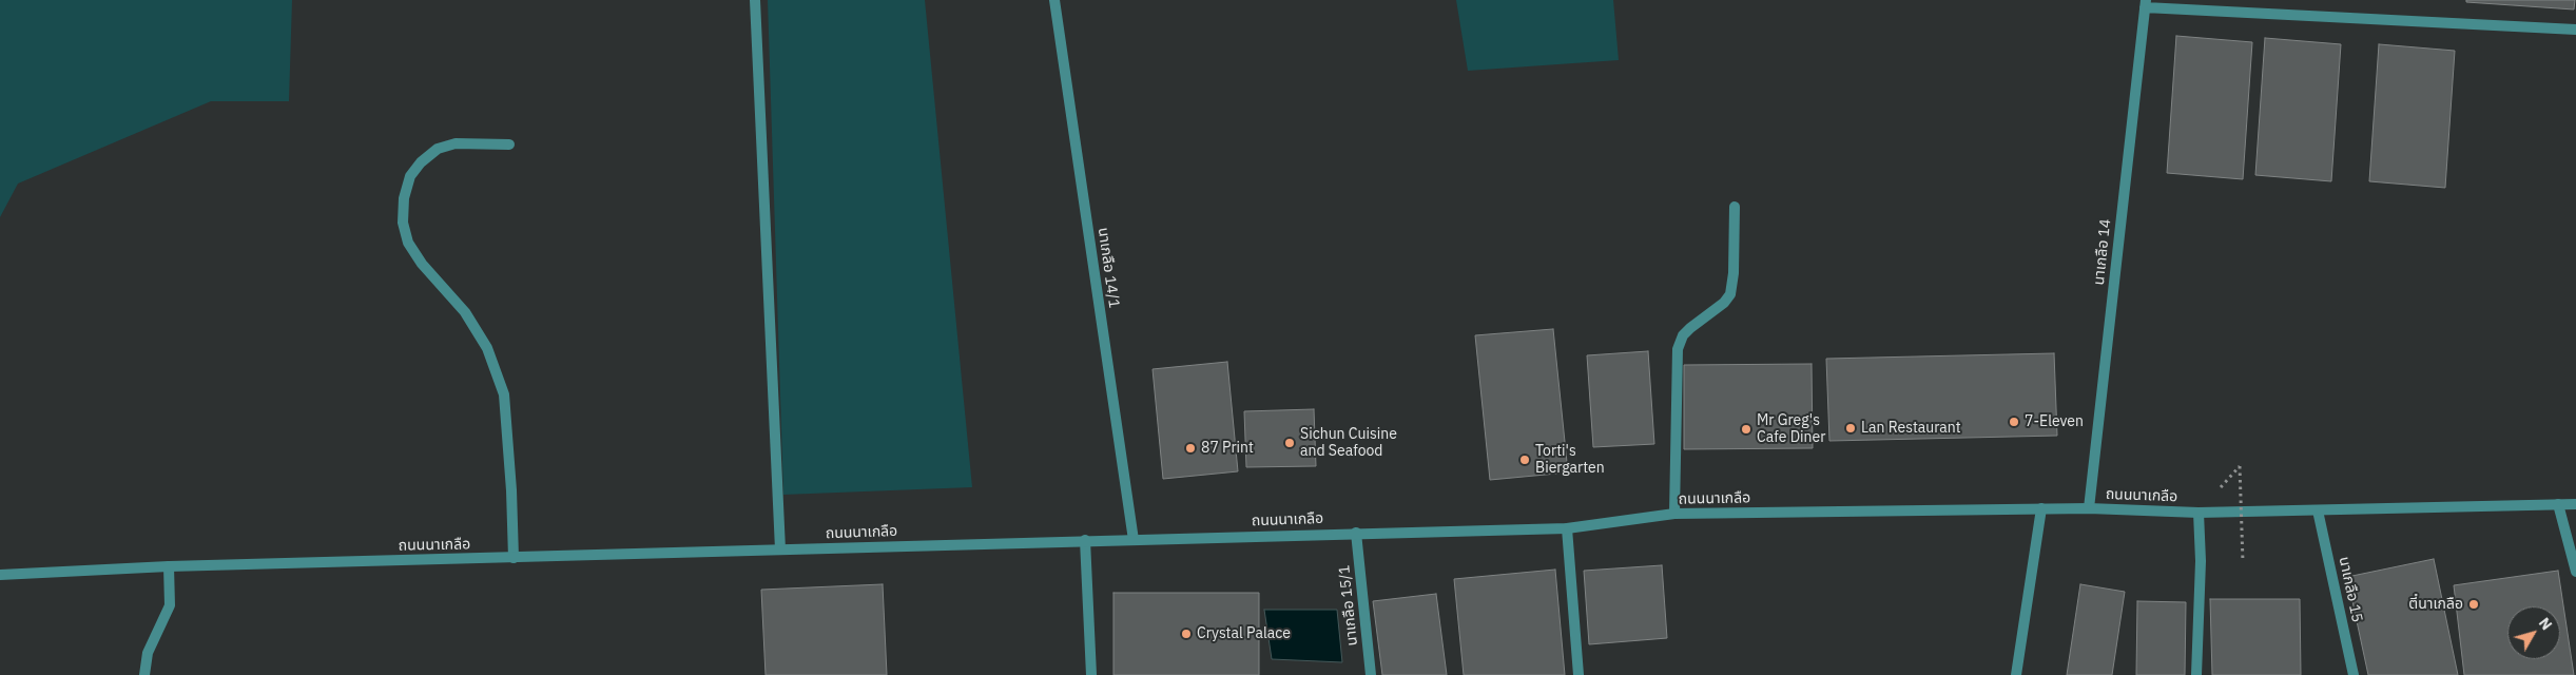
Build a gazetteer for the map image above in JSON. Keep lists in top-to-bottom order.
{
  "streets": {
    "street": [
      "นาเกลือ 14",
      "นาเกลือ 14/1",
      "ถนนนาเกลือ",
      "นาเกลือ 15",
      "นาเกลือ 15/1"
    ]
  },
  "crossings": [
    ["นาเกลือ 14", "ถนนนาเกลือ"],
    ["นาเกลือ 14/1", "ถนนนาเกลือ"],
    ["ถนนนาเกลือ", "นาเกลือ 15"],
    ["ถนนนาเกลือ", "นาเกลือ 15/1"]
  ],
  "places": [
    "7-Eleven",
    "Lan Restaurant",
    "Mr Greg's Cafe Diner",
    "Sichun Cuisine and Seafood",
    "87 Print",
    "Torti's Biergarten",
    "ตี๋นาเกลือ",
    "Crystal Palace"
  ],
  "north": "top right"
}
